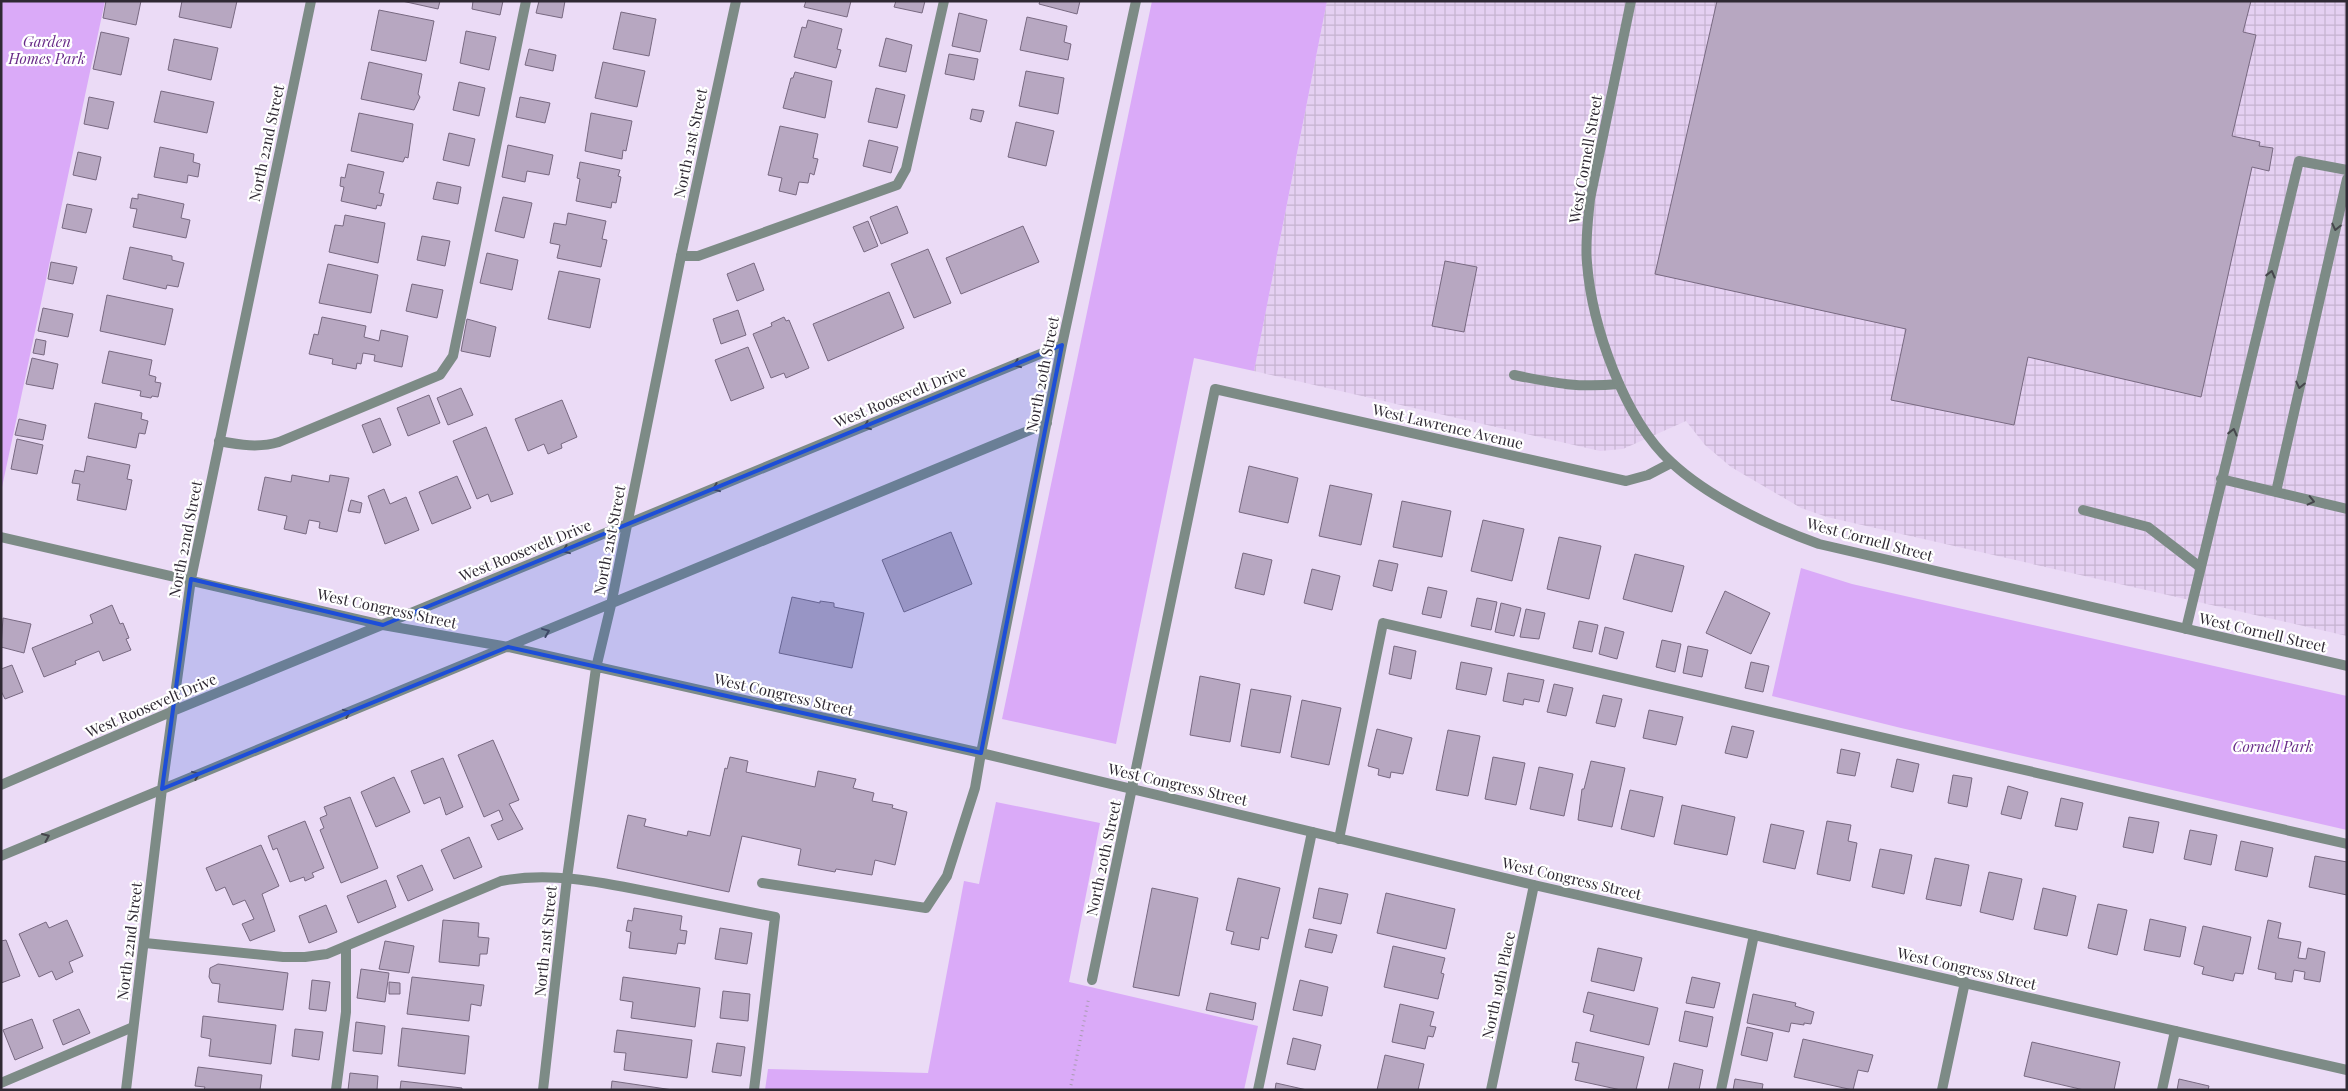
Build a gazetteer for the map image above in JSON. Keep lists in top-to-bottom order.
{
  "streets": {
    "street": [
      "North 22nd Street",
      "North 21st Street",
      "West Cornell Street",
      "North 20th Street",
      "West Roosevelt Drive",
      "West Lawrence Avenue",
      "West Congress Street",
      "North 19th Place"
    ]
  },
  "crossings": [
    ["North 22nd Street", "West Roosevelt Drive"],
    ["North 22nd Street", "West Congress Street"],
    ["North 21st Street", "West Roosevelt Drive"],
    ["North 21st Street", "West Congress Street"],
    ["West Cornell Street", "West Lawrence Avenue"],
    ["North 20th Street", "West Roosevelt Drive"],
    ["North 20th Street", "West Lawrence Avenue"],
    ["North 20th Street", "West Congress Street"],
    ["West Roosevelt Drive", "West Congress Street"],
    ["West Congress Street", "North 19th Place"]
  ],
  "parks": ["Garden Homes Park", "Cornell Park"]
}
